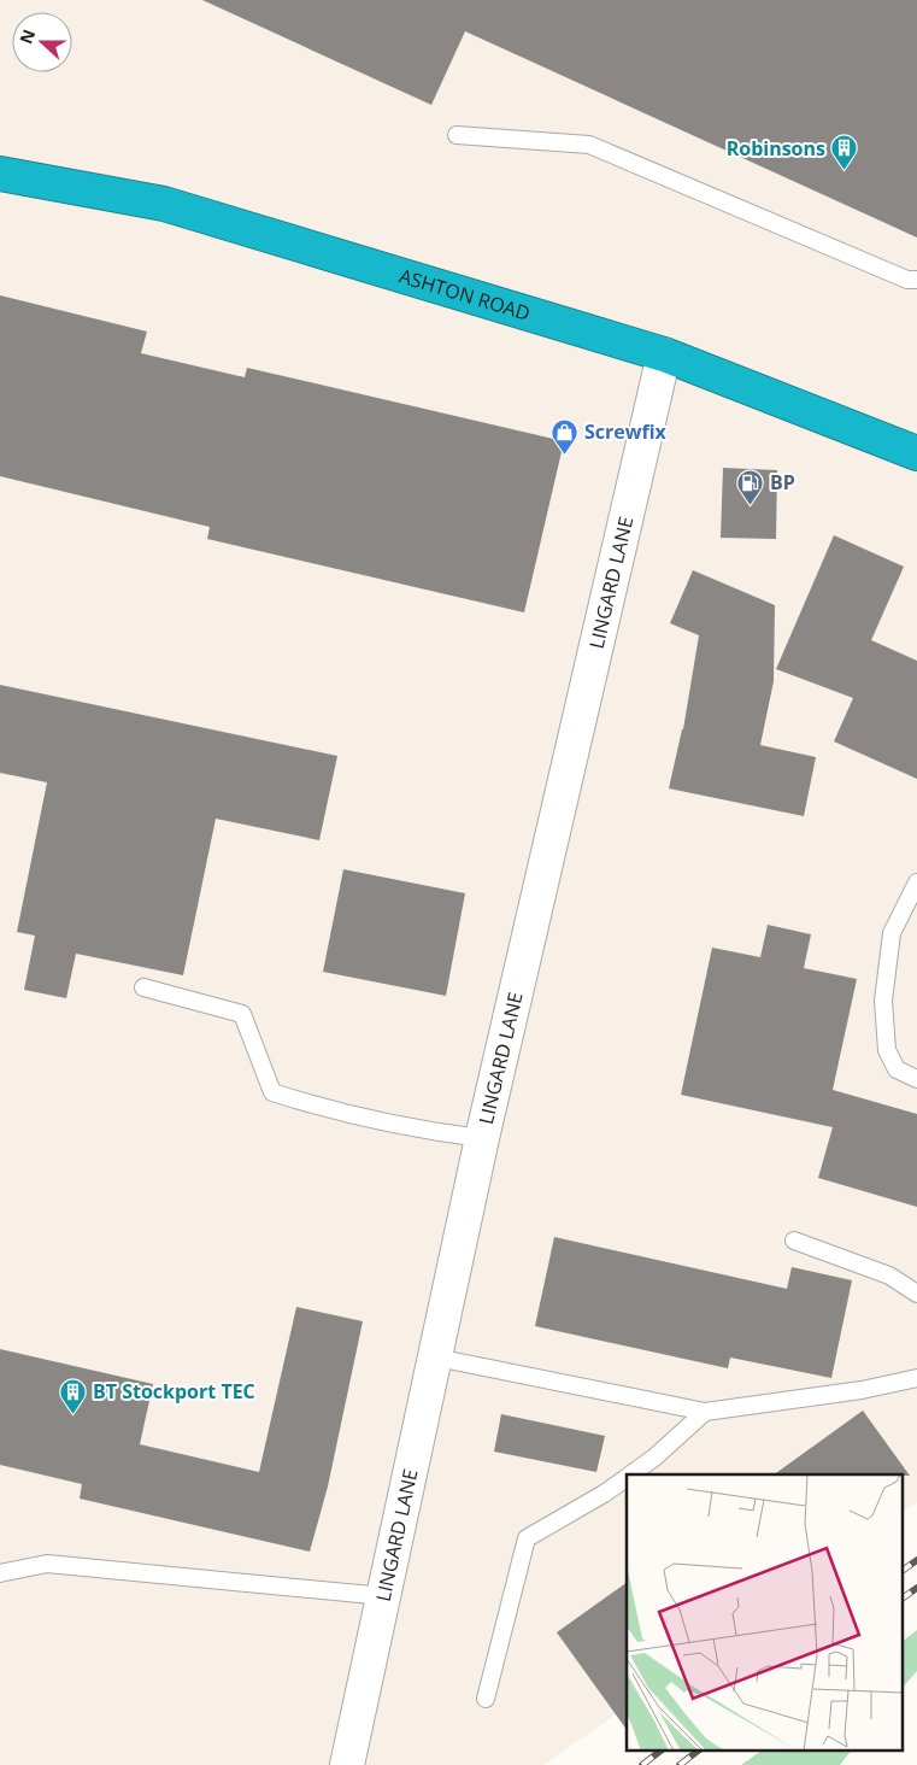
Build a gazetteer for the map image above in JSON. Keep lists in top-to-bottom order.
{
  "streets": {
    "highway": ["ASHTON ROAD"],
    "street": ["LINGARD LANE"]
  },
  "crossings": [
    ["ASHTON ROAD", "LINGARD LANE"]
  ],
  "places": {
    "building": ["Robinsons", "BT Stockport TEC"],
    "shop": ["Screwfix"],
    "fuel station": ["BP"]
  },
  "north": "left"
}
